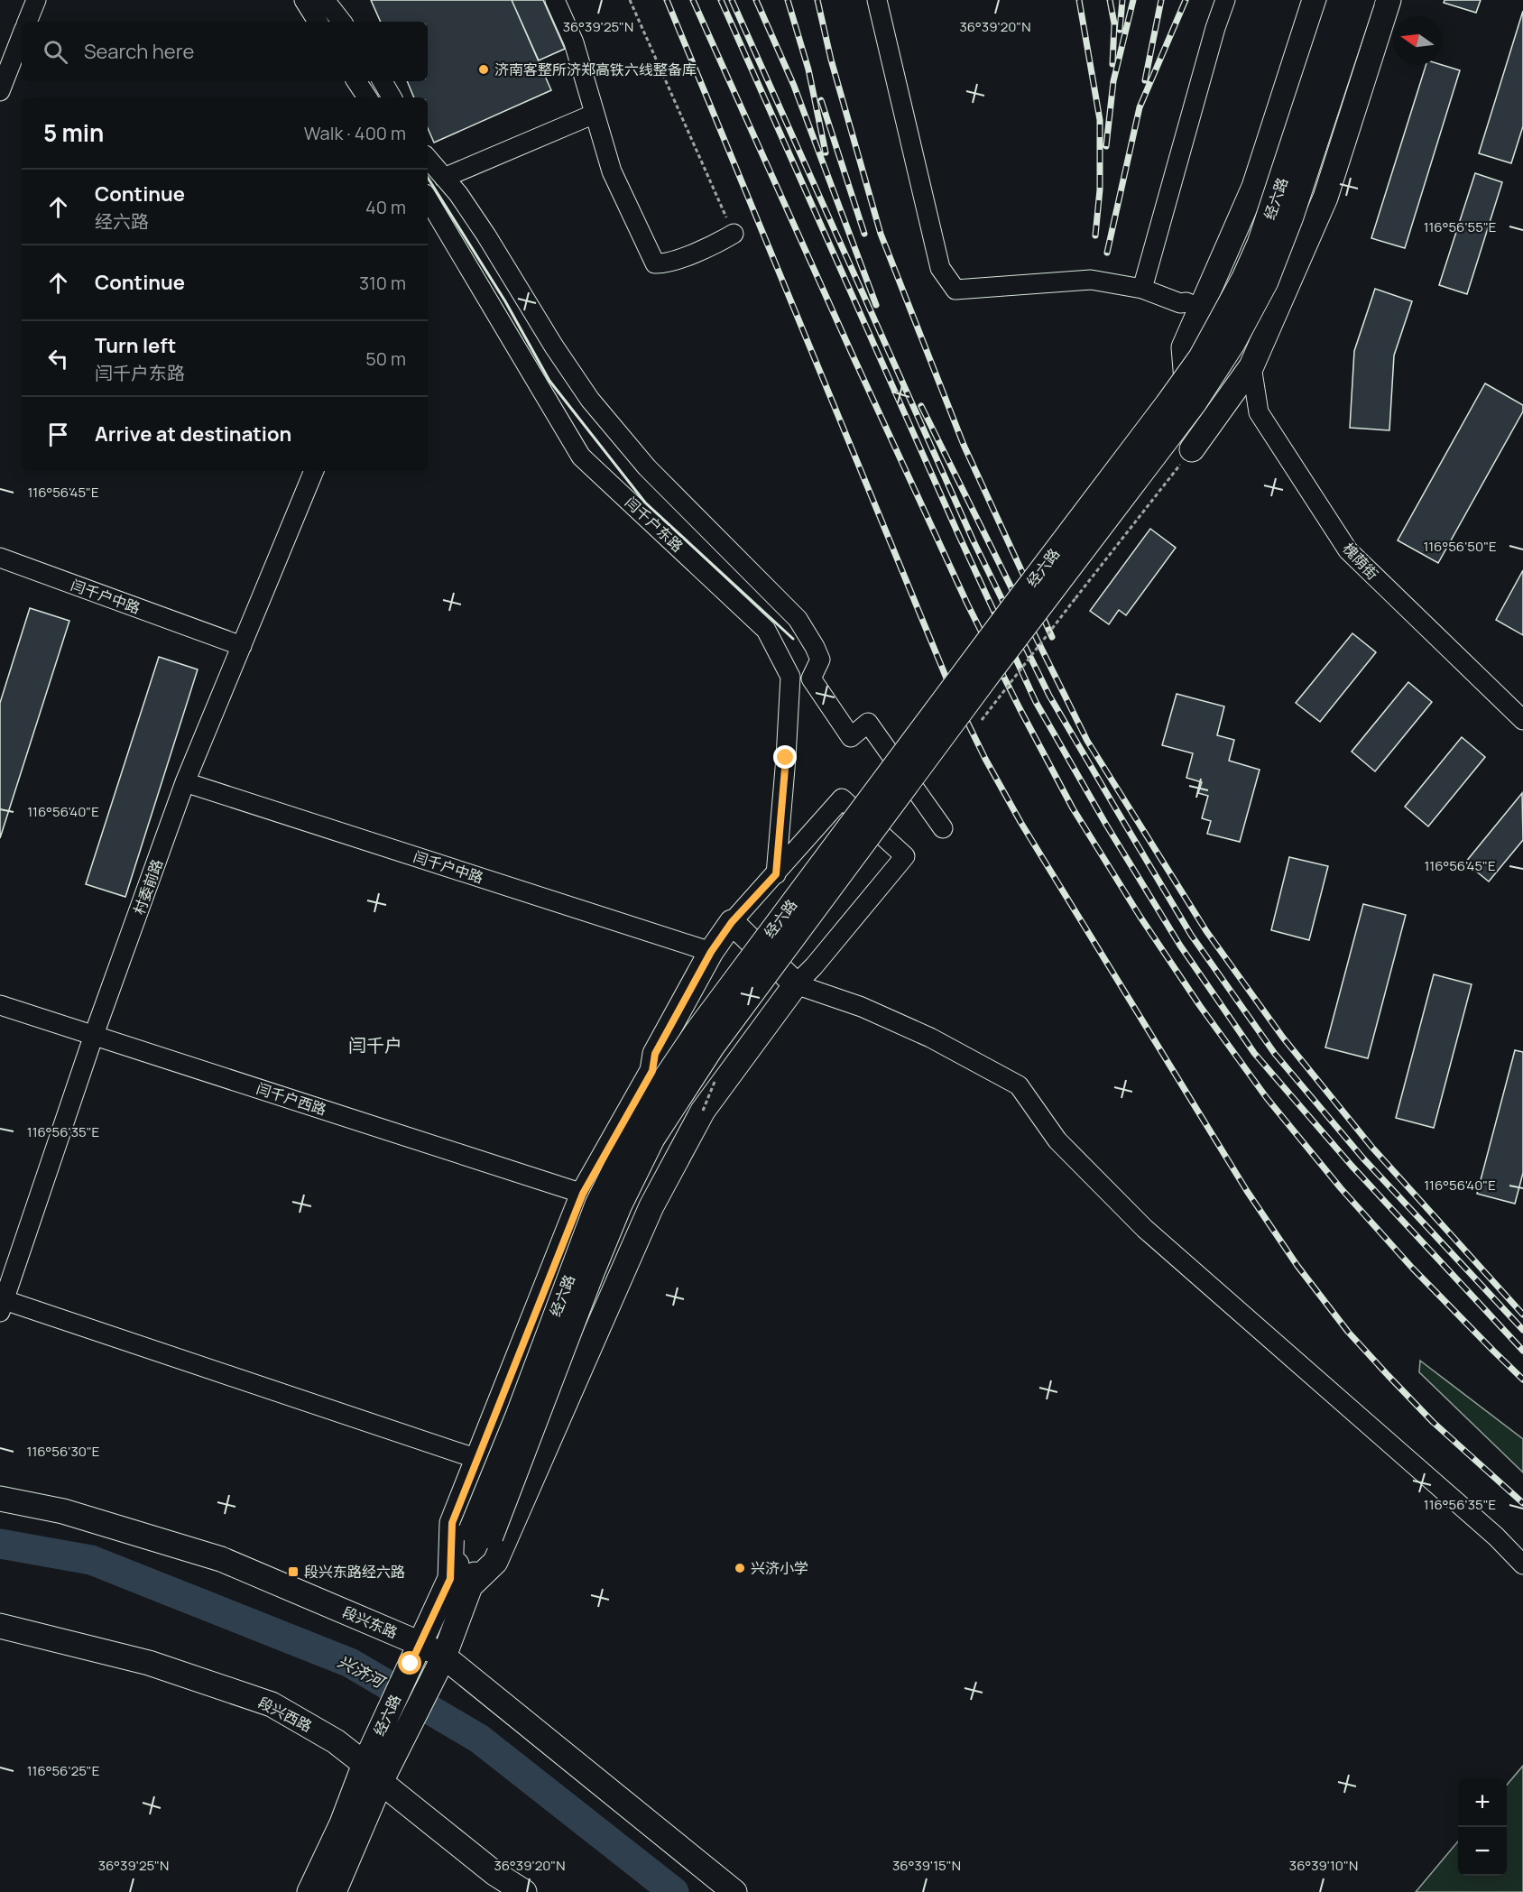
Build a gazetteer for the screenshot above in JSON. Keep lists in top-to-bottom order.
{
  "streets": {
    "main road": ["经六路", "段兴东路", "段兴西路"],
    "street": [
      "闫千户东路",
      "槐荫街",
      "闫千户中路",
      "村委前路",
      "闫千户西路"
    ]
  },
  "crossings": [
    ["经六路", "段兴东路"],
    ["经六路", "段兴西路"],
    ["闫千户中路", "村委前路"],
    ["村委前路", "闫千户西路"]
  ],
  "districts": ["闫千户"],
  "water": ["兴济河"],
  "places": {
    "other": ["济南客整所济郑高铁六线整备库", "兴济小学"],
    "transit": ["段兴东路经六路"]
  },
  "north": "left",
  "page": {
    "search": "Search here",
    "heading": ["5 min", "Walk · 400 m"],
    "list": [
      ["Continue", "经六路", "40 m"],
      ["Continue", "310 m"],
      ["Turn left", "闫千户东路", "50 m"],
      "Arrive at destination"
    ],
    "map_buttons": ["+", "−"]
  },
  "coordinates": [
    "36°39'25\"N",
    "36°39'20\"N",
    "116°56'55\"E",
    "116°56'45\"E",
    "116°56'50\"E",
    "116°56'40\"E",
    "116°56'35\"E",
    "116°56'30\"E",
    "116°56'25\"E",
    "36°39'15\"N",
    "36°39'10\"N"
  ]
}
